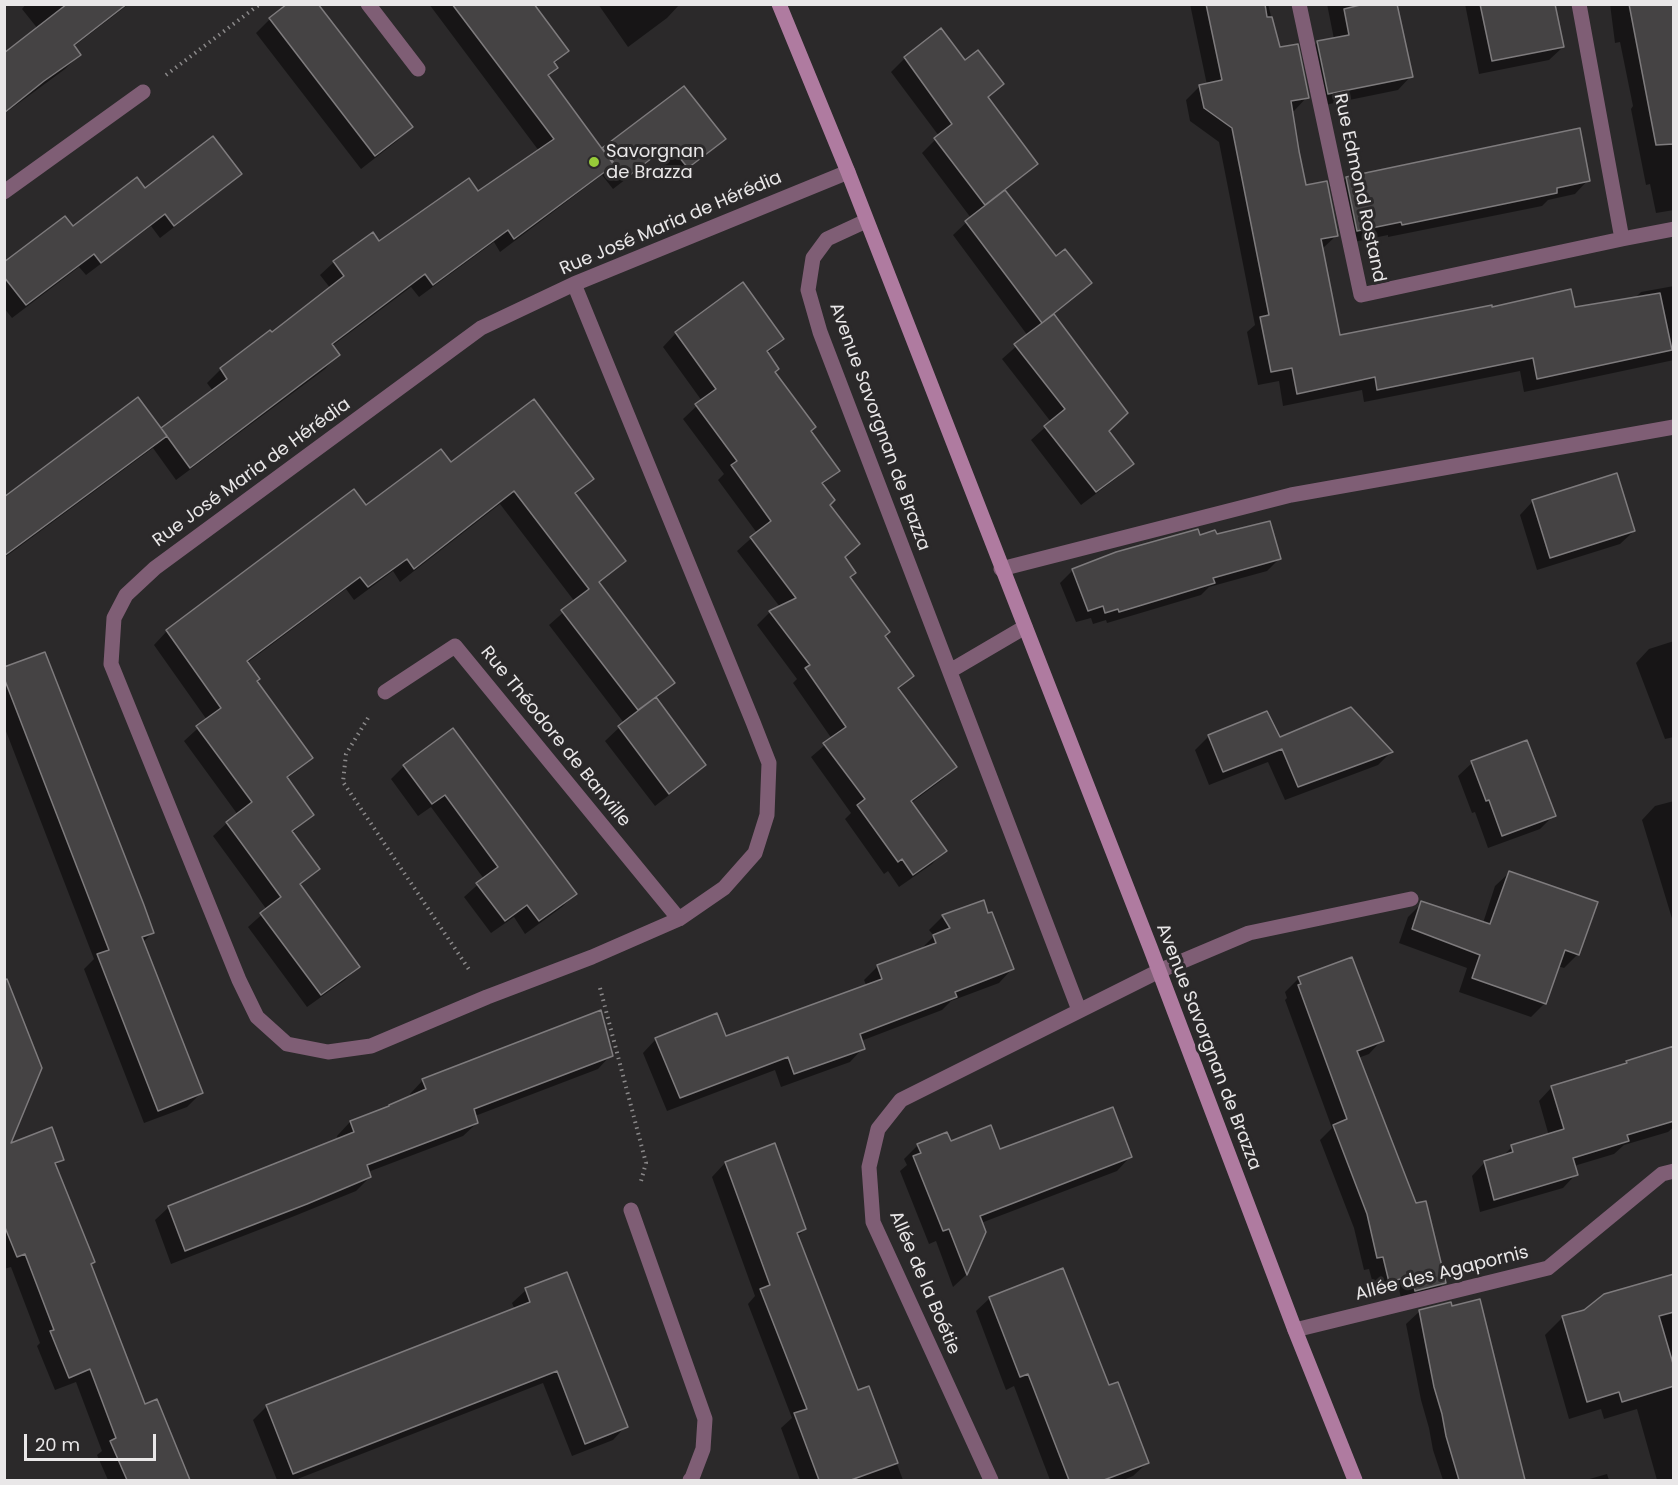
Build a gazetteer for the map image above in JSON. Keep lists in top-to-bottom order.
{
  "streets": {
    "street": [
      "Rue Edmond Rostand",
      "Rue José Maria de Hérédia",
      "Avenue Savorgnan de Brazza",
      "Rue Théodore de Banville",
      "Allée des Agapornis",
      "Allée de la Boétie"
    ]
  },
  "crossings": [
    ["Rue José Maria de Hérédia", "Avenue Savorgnan de Brazza"],
    ["Avenue Savorgnan de Brazza", "Allée des Agapornis"],
    ["Avenue Savorgnan de Brazza", "Allée de la Boétie"]
  ],
  "places": ["Savorgnan de Brazza"],
  "scale_bar": "20 m"
}
